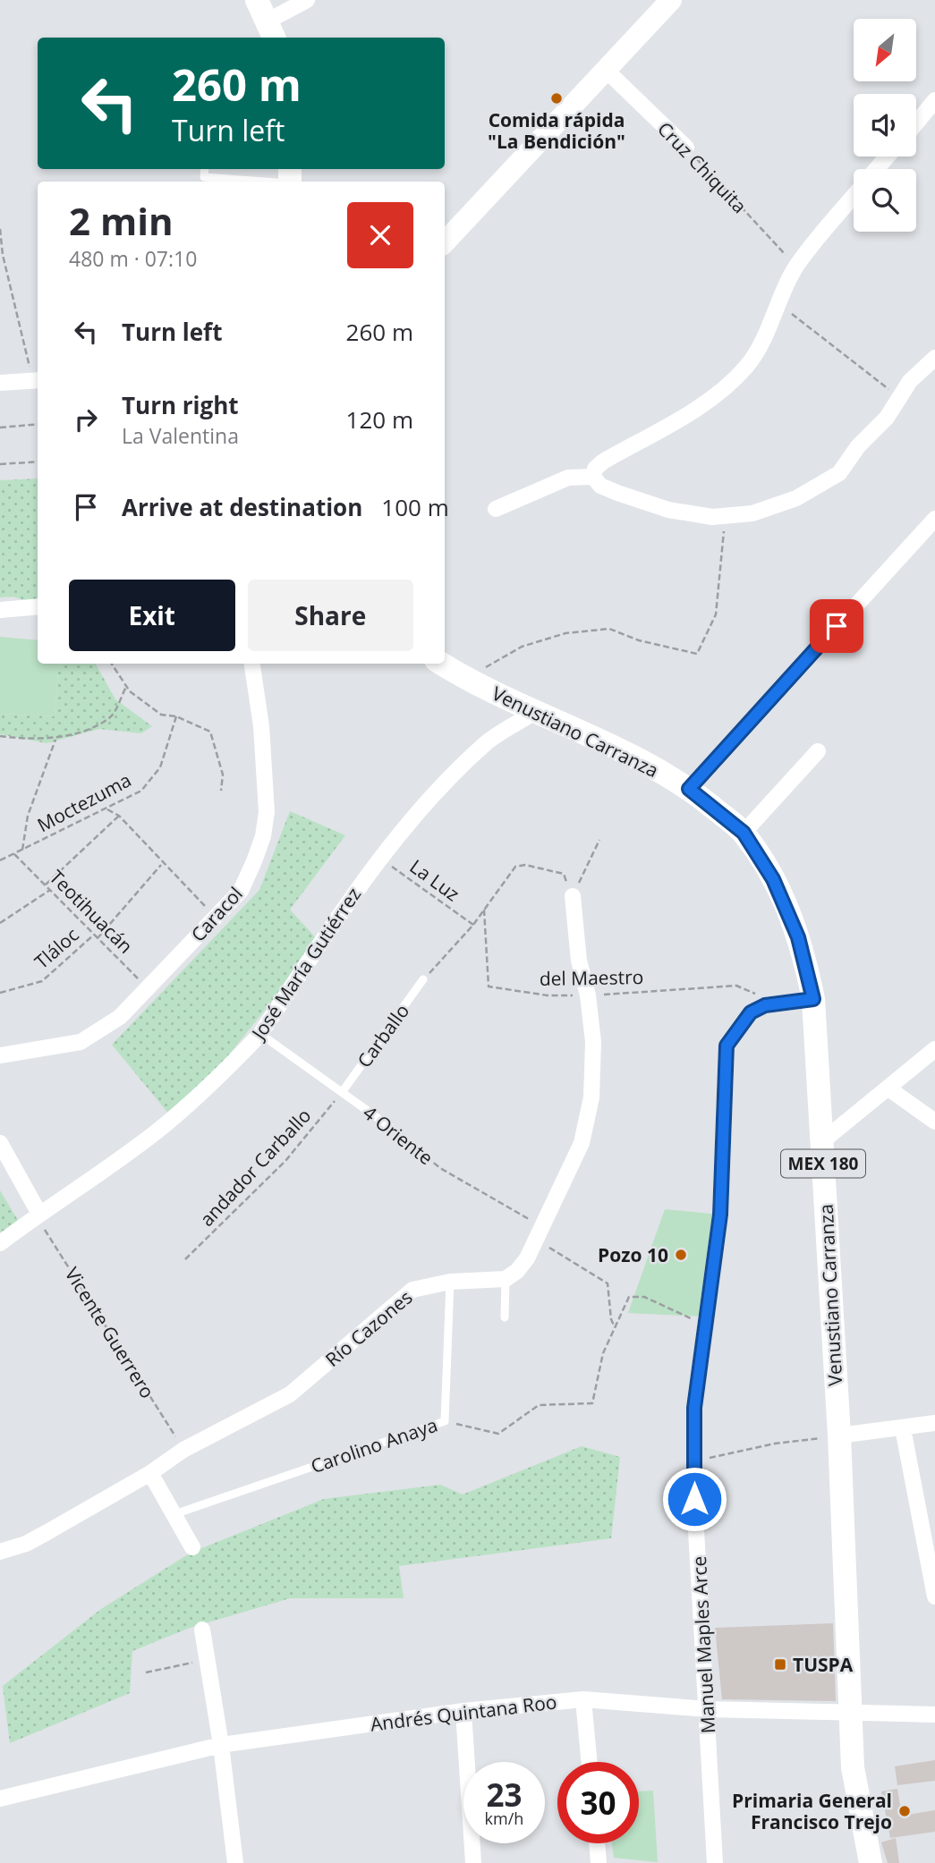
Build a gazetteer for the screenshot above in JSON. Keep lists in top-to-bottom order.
{
  "streets": {
    "main road": ["Venustiano Carranza", "MEX 180"],
    "street": [
      "Cruz Chiquita",
      "Caracol",
      "José María Gutiérrez",
      "Río Cazones",
      "Manuel Maples Arce",
      "Andrés Quintana Roo"
    ],
    "lane": ["Carballo", "4 Oriente", "Carolino Anaya"],
    "path": [
      "Moctezuma",
      "La Luz",
      "Teotihuacán",
      "Tláloc",
      "del Maestro",
      "andador Carballo",
      "Vicente Guerrero"
    ]
  },
  "crossings": [
    ["Venustiano Carranza", "José María Gutiérrez"],
    ["Venustiano Carranza", "Andrés Quintana Roo"],
    ["Moctezuma", "Teotihuacán"],
    ["La Luz", "José María Gutiérrez"],
    ["Teotihuacán", "Caracol"],
    ["Teotihuacán", "Tláloc"],
    ["José María Gutiérrez", "4 Oriente"],
    ["José María Gutiérrez", "Vicente Guerrero"],
    ["del Maestro", "Manuel Maples Arce"],
    ["Carballo", "4 Oriente"],
    ["Carballo", "andador Carballo"],
    ["4 Oriente", "andador Carballo"],
    ["4 Oriente", "Carolino Anaya"],
    ["Río Cazones", "Vicente Guerrero"],
    ["Carolino Anaya", "Manuel Maples Arce"],
    ["Manuel Maples Arce", "Andrés Quintana Roo"]
  ],
  "places": {
    "other": ["Comida rápida \"La Bendición\"", "Pozo 10", "Primaria General Francisco Trejo"],
    "transit": ["TUSPA"]
  },
  "north": "bottom left",
  "page": {
    "turn": ["260 m", "Turn left"],
    "heading": ["2 min", "480 m · 07:10"],
    "list": [
      {
        "name": "Turn left",
        "value": "260 m"
      },
      {
        "name": "Turn right",
        "note": "La Valentina",
        "value": "120 m"
      },
      {
        "name": "Arrive at destination",
        "value": "100 m"
      }
    ],
    "buttons": ["Exit", "Share"],
    "speed": "23 km/h",
    "limit": "30"
  }
}
